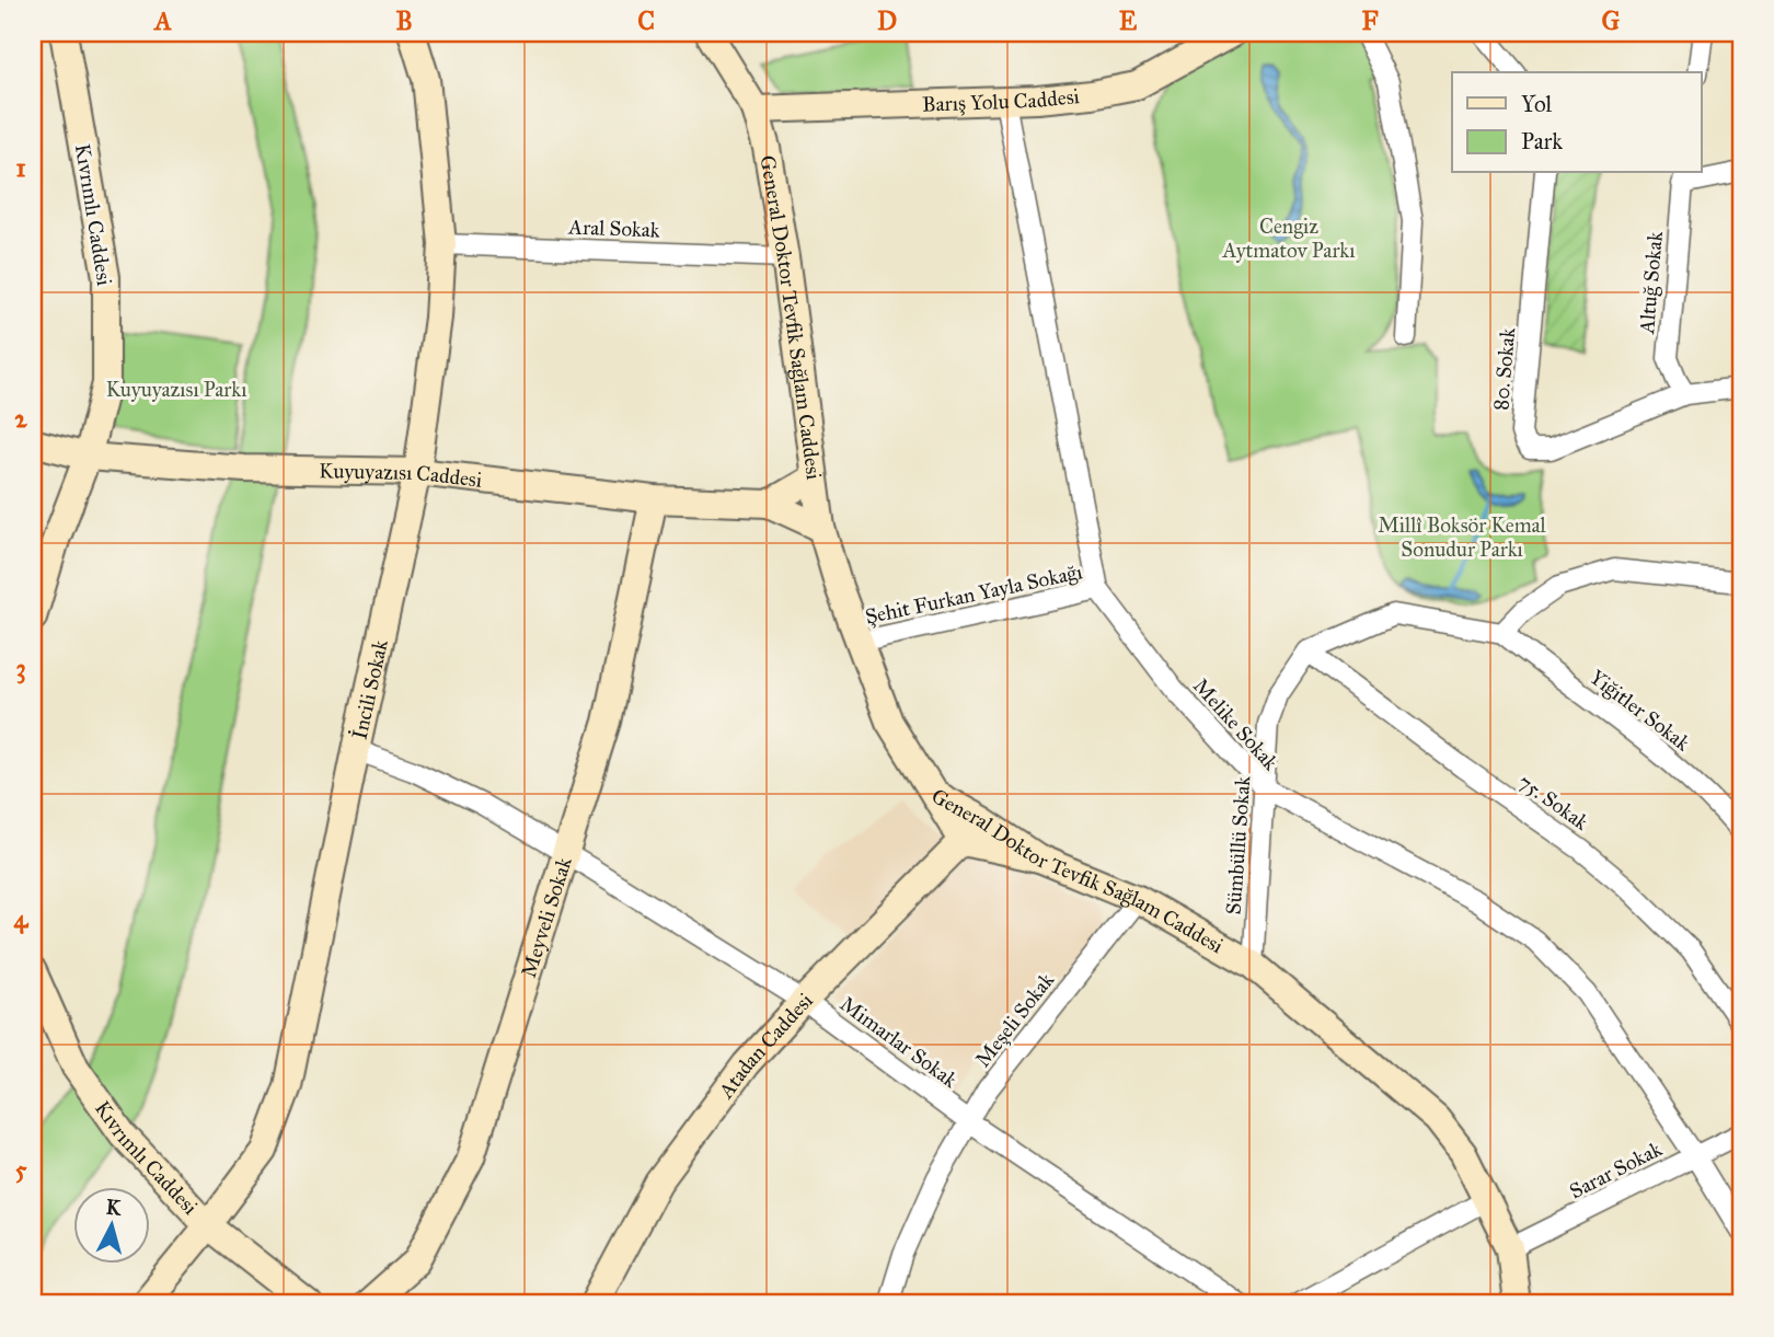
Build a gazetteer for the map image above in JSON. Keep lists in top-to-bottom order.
{
  "streets": {
    "street": [
      "Barış Yolu Caddesi",
      "Kıvrımlı Caddesi",
      "Aral Sokak",
      "Altuğ Sokak",
      "General Doktor Tevfik Sağlam Caddesi",
      "80. Sokak",
      "Kuyuyazısı Caddesi",
      "Şehit Furkan Yayla Sokağı",
      "İncili Sokak",
      "Yiğitler Sokak",
      "Melike Sokak",
      "75. Sokak",
      "Sümbüllü Sokak",
      "Meyveli Sokak",
      "Meşeli Sokak",
      "Mimarlar Sokak",
      "Atadan Caddesi",
      "Sarar Sokak"
    ]
  },
  "crossings": [
    ["Barış Yolu Caddesi", "General Doktor Tevfik Sağlam Caddesi"],
    ["Barış Yolu Caddesi", "Melike Sokak"],
    ["Kıvrımlı Caddesi", "Kuyuyazısı Caddesi"],
    ["Kıvrımlı Caddesi", "İncili Sokak"],
    ["Aral Sokak", "General Doktor Tevfik Sağlam Caddesi"],
    ["Aral Sokak", "İncili Sokak"],
    ["Altuğ Sokak", "80. Sokak"],
    ["General Doktor Tevfik Sağlam Caddesi", "Şehit Furkan Yayla Sokağı"],
    ["General Doktor Tevfik Sağlam Caddesi", "Sümbüllü Sokak"],
    ["General Doktor Tevfik Sağlam Caddesi", "Meşeli Sokak"],
    ["General Doktor Tevfik Sağlam Caddesi", "Atadan Caddesi"],
    ["General Doktor Tevfik Sağlam Caddesi", "Sarar Sokak"],
    ["Kuyuyazısı Caddesi", "İncili Sokak"],
    ["Kuyuyazısı Caddesi", "Meyveli Sokak"],
    ["Şehit Furkan Yayla Sokağı", "Melike Sokak"],
    ["İncili Sokak", "Mimarlar Sokak"],
    ["Melike Sokak", "Sümbüllü Sokak"],
    ["Melike Sokak", "Sarar Sokak"],
    ["75. Sokak", "Sümbüllü Sokak"],
    ["Meyveli Sokak", "Mimarlar Sokak"],
    ["Meşeli Sokak", "Mimarlar Sokak"],
    ["Mimarlar Sokak", "Atadan Caddesi"]
  ],
  "parks": ["Cengiz Aytmatov Parkı", "Kuyuyazısı Parkı", "Millî Boksör Kemal Sonudur Parkı"],
  "legend": ["Yol", "Park"],
  "north": "top",
  "grid": {
    "columns": [
      "A",
      "B",
      "C",
      "D",
      "E",
      "F",
      "G"
    ],
    "rows": [
      "1",
      "2",
      "3",
      "4",
      "5"
    ]
  }
}
